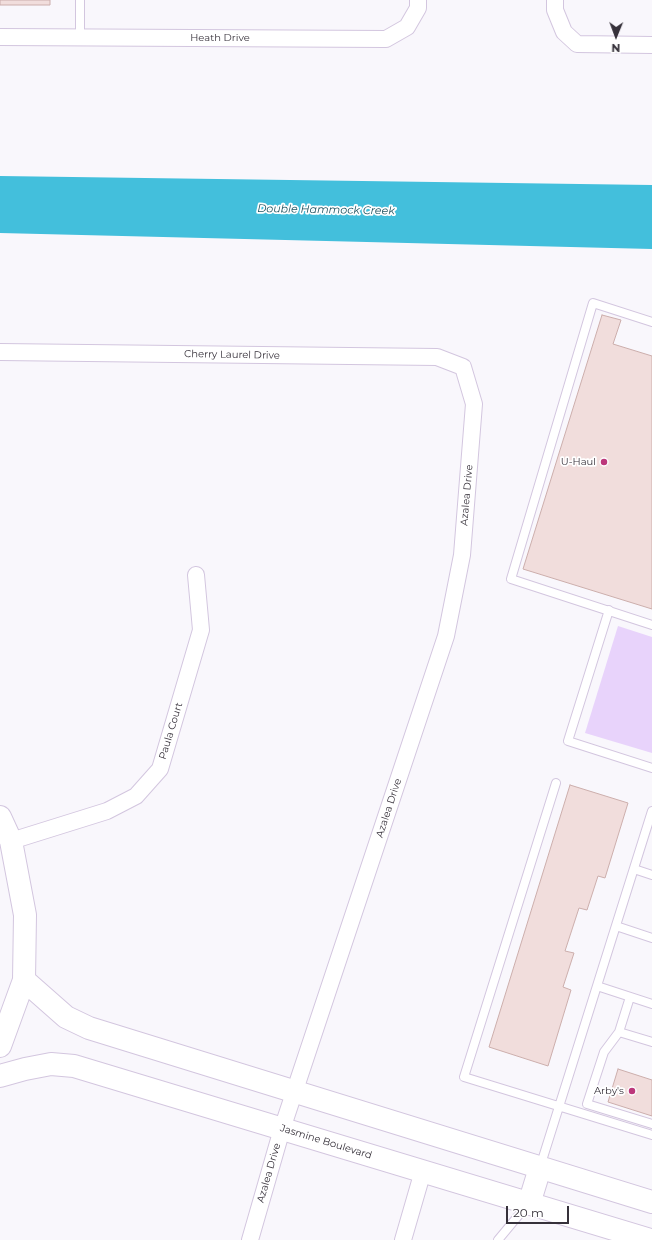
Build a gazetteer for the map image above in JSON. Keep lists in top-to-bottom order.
{
  "streets": {
    "street": [
      "Heath Drive",
      "Cherry Laurel Drive",
      "Azalea Drive",
      "Paula Court",
      "Jasmine Boulevard"
    ]
  },
  "crossings": [
    ["Cherry Laurel Drive", "Azalea Drive"],
    ["Azalea Drive", "Jasmine Boulevard"]
  ],
  "water": ["Double Hammock Creek"],
  "places": ["U-Haul", "Arby's"],
  "scale_bar": "20 m",
  "north": "bottom"
}
